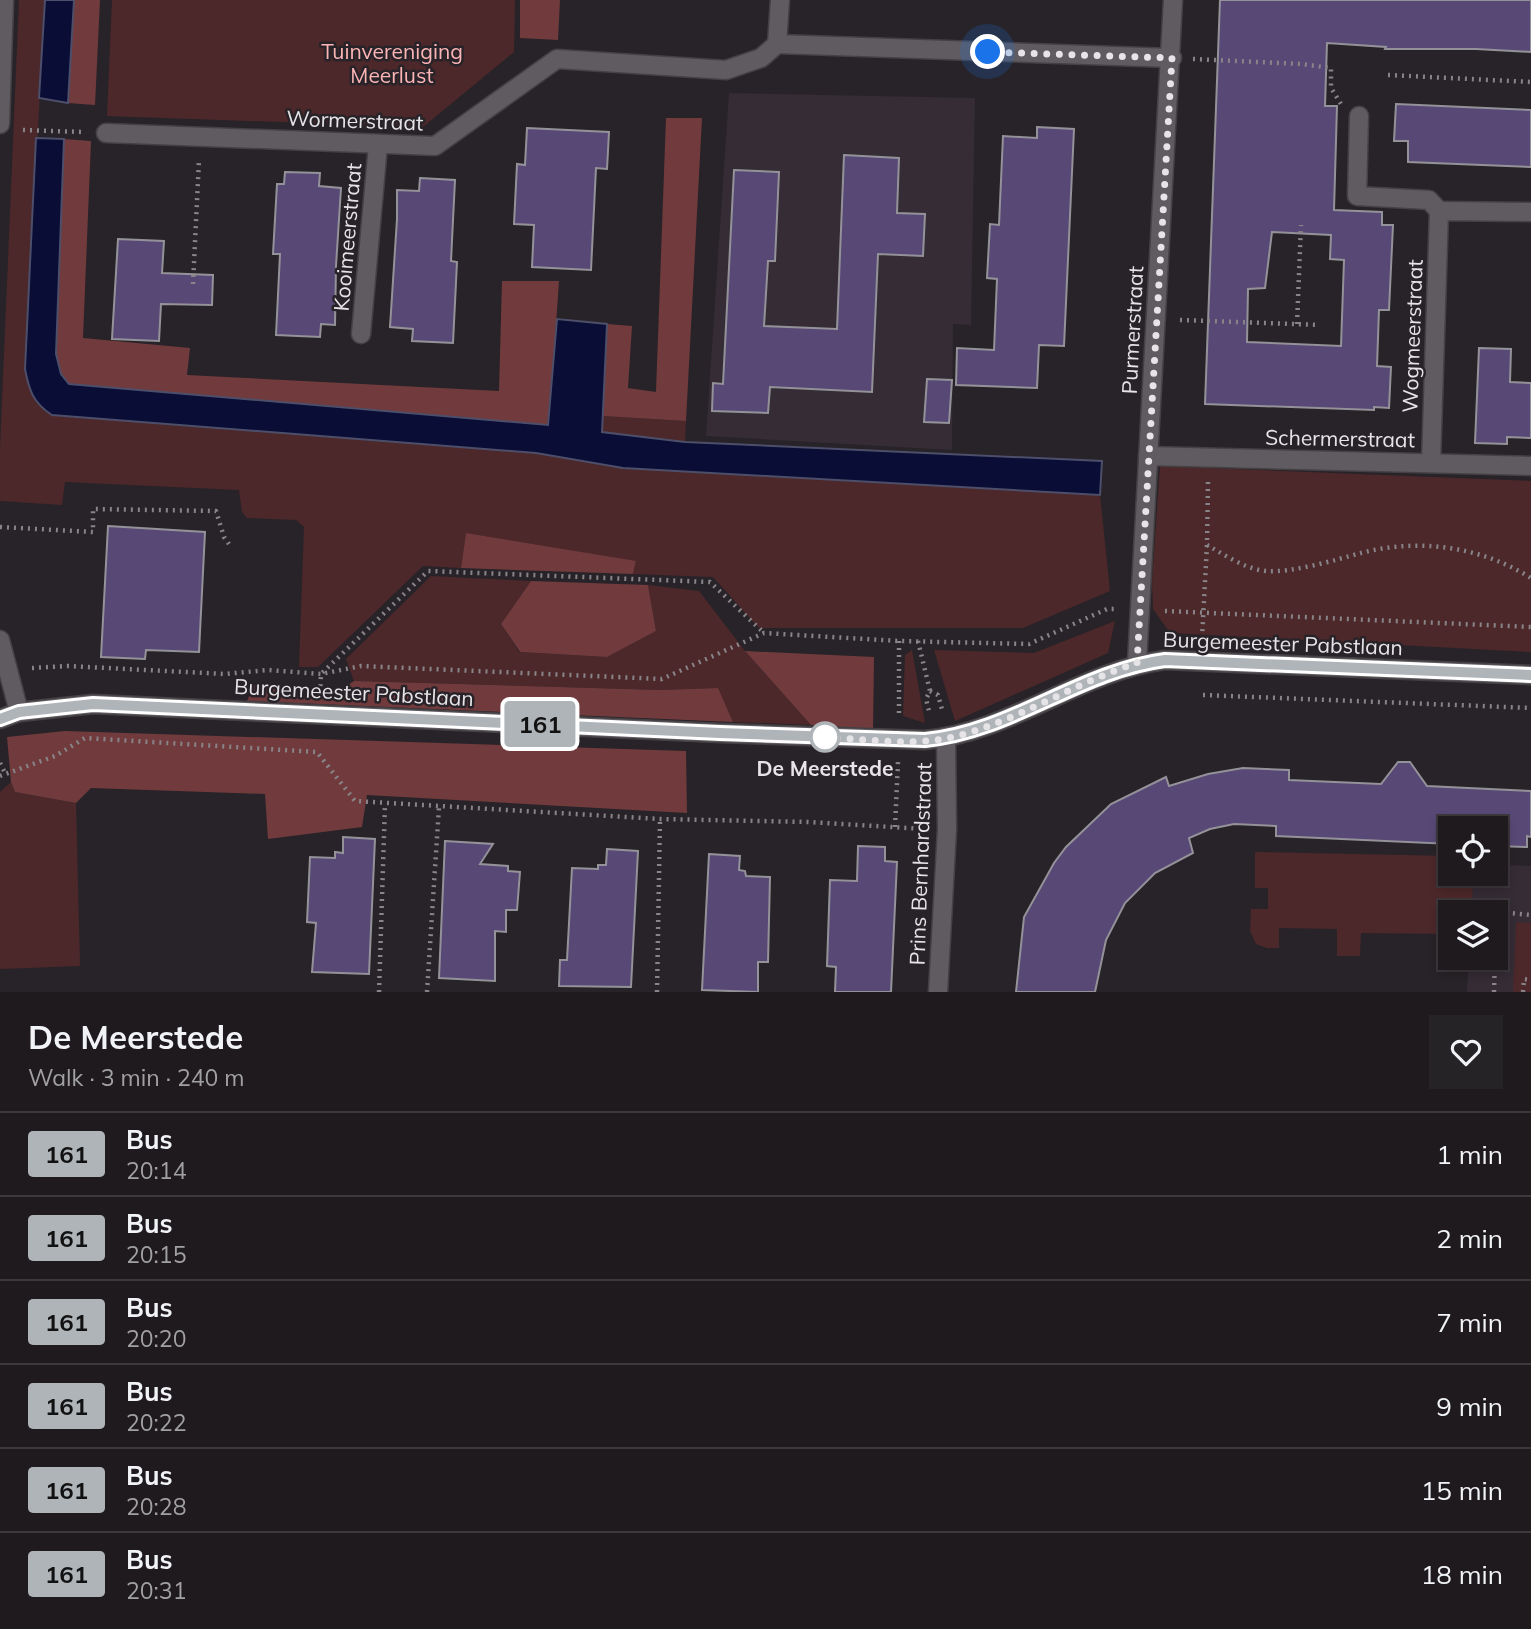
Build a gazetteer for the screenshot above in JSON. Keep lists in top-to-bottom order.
{
  "streets": {
    "street": [
      "Wormerstraat",
      "Kooimeerstraat",
      "Purmerstraat",
      "Wogmeerstraat",
      "Schermerstraat",
      "Burgemeester Pabstlaan",
      "Prins Bernhardstraat"
    ]
  },
  "crossings": [
    ["Wormerstraat", "Kooimeerstraat"],
    ["Purmerstraat", "Schermerstraat"],
    ["Purmerstraat", "Burgemeester Pabstlaan"],
    ["Wogmeerstraat", "Schermerstraat"],
    ["Burgemeester Pabstlaan", "Prins Bernhardstraat"]
  ],
  "parks": ["Tuinvereniging Meerlust"],
  "places": ["De Meerstede"],
  "lines": ["bus line 161"],
  "page": {
    "on_map": "161",
    "heading": ["De Meerstede", "Walk · 3 min · 240 m"],
    "list": [
      {
        "mark": "161",
        "name": "Bus",
        "note": "20:14",
        "value": "1 min"
      },
      {
        "mark": "161",
        "name": "Bus",
        "note": "20:15",
        "value": "2 min"
      },
      {
        "mark": "161",
        "name": "Bus",
        "note": "20:20",
        "value": "7 min"
      },
      {
        "mark": "161",
        "name": "Bus",
        "note": "20:22",
        "value": "9 min"
      },
      {
        "mark": "161",
        "name": "Bus",
        "note": "20:28",
        "value": "15 min"
      },
      {
        "mark": "161",
        "name": "Bus",
        "note": "20:31",
        "value": "18 min"
      }
    ]
  }
}
